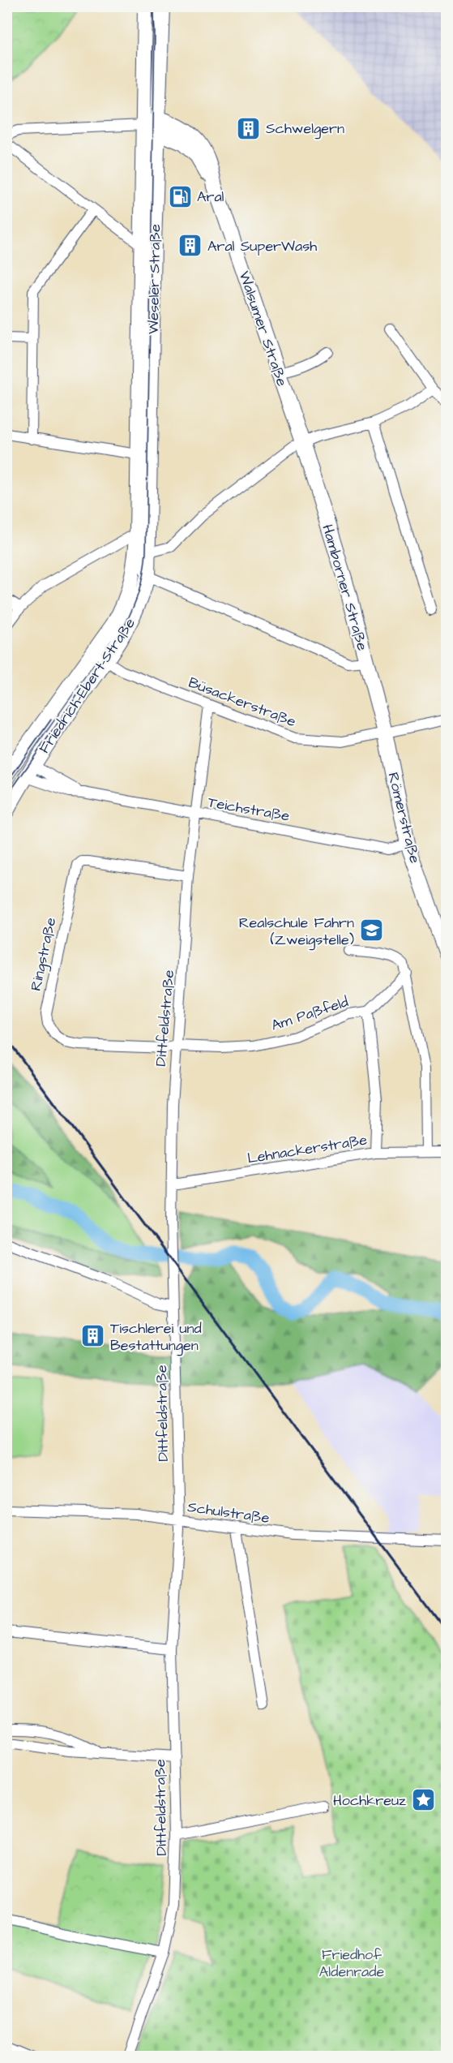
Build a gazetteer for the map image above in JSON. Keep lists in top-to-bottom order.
{
  "streets": {
    "main road": [
      "Weseler Straße",
      "Walsumer Straße",
      "Hamborner Straße",
      "Friedrich-Ebert-Straße",
      "Römerstraße"
    ],
    "street": [
      "Büsackerstraße",
      "Teichstraße",
      "Ringstraße",
      "Am Paßfeld",
      "Dittfeldstraße",
      "Lehnackerstraße",
      "Schulstraße"
    ]
  },
  "crossings": [
    ["Weseler Straße", "Walsumer Straße"],
    ["Weseler Straße", "Friedrich-Ebert-Straße"],
    ["Walsumer Straße", "Hamborner Straße"],
    ["Hamborner Straße", "Büsackerstraße"],
    ["Hamborner Straße", "Römerstraße"],
    ["Friedrich-Ebert-Straße", "Büsackerstraße"],
    ["Friedrich-Ebert-Straße", "Teichstraße"],
    ["Büsackerstraße", "Römerstraße"],
    ["Büsackerstraße", "Dittfeldstraße"],
    ["Teichstraße", "Römerstraße"],
    ["Teichstraße", "Dittfeldstraße"],
    ["Ringstraße", "Am Paßfeld"],
    ["Ringstraße", "Dittfeldstraße"],
    ["Am Paßfeld", "Dittfeldstraße"],
    ["Dittfeldstraße", "Lehnackerstraße"],
    ["Dittfeldstraße", "Schulstraße"]
  ],
  "parks": ["Friedhof Aldenrade"],
  "places": {
    "building": ["Schwelgern", "Aral SuperWash", "Tischlerei und Bestattungen"],
    "fuel station": ["Aral"],
    "school or university": ["Realschule Fahrn (Zweigstelle)"],
    "place": ["Hochkreuz"]
  }
}
